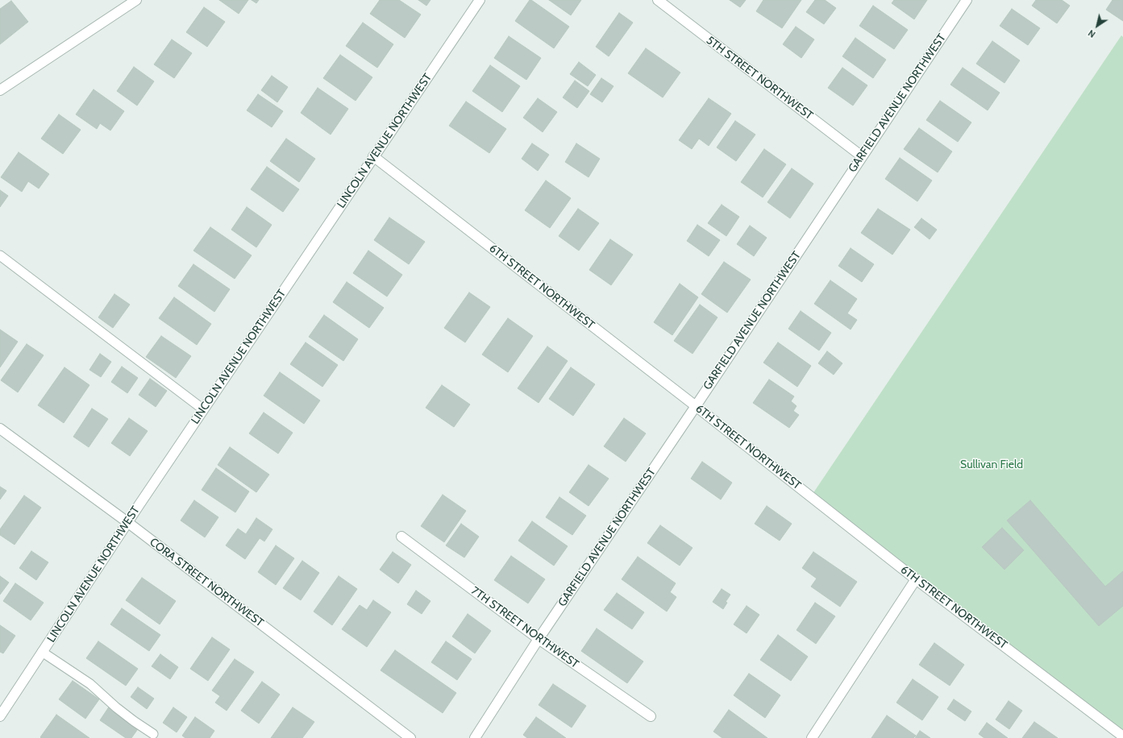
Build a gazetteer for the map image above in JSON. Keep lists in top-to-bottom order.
{
  "streets": {
    "street": [
      "5TH STREET NORTHWEST",
      "GARFIELD AVENUE NORTHWEST",
      "LINCOLN AVENUE NORTHWEST",
      "6TH STREET NORTHWEST",
      "CORA STREET NORTHWEST",
      "7TH STREET NORTHWEST"
    ]
  },
  "crossings": [
    ["5TH STREET NORTHWEST", "GARFIELD AVENUE NORTHWEST"],
    ["GARFIELD AVENUE NORTHWEST", "6TH STREET NORTHWEST"],
    ["GARFIELD AVENUE NORTHWEST", "7TH STREET NORTHWEST"],
    ["LINCOLN AVENUE NORTHWEST", "6TH STREET NORTHWEST"],
    ["LINCOLN AVENUE NORTHWEST", "CORA STREET NORTHWEST"]
  ],
  "parks": ["Sullivan Field"],
  "north": "bottom left"
}
